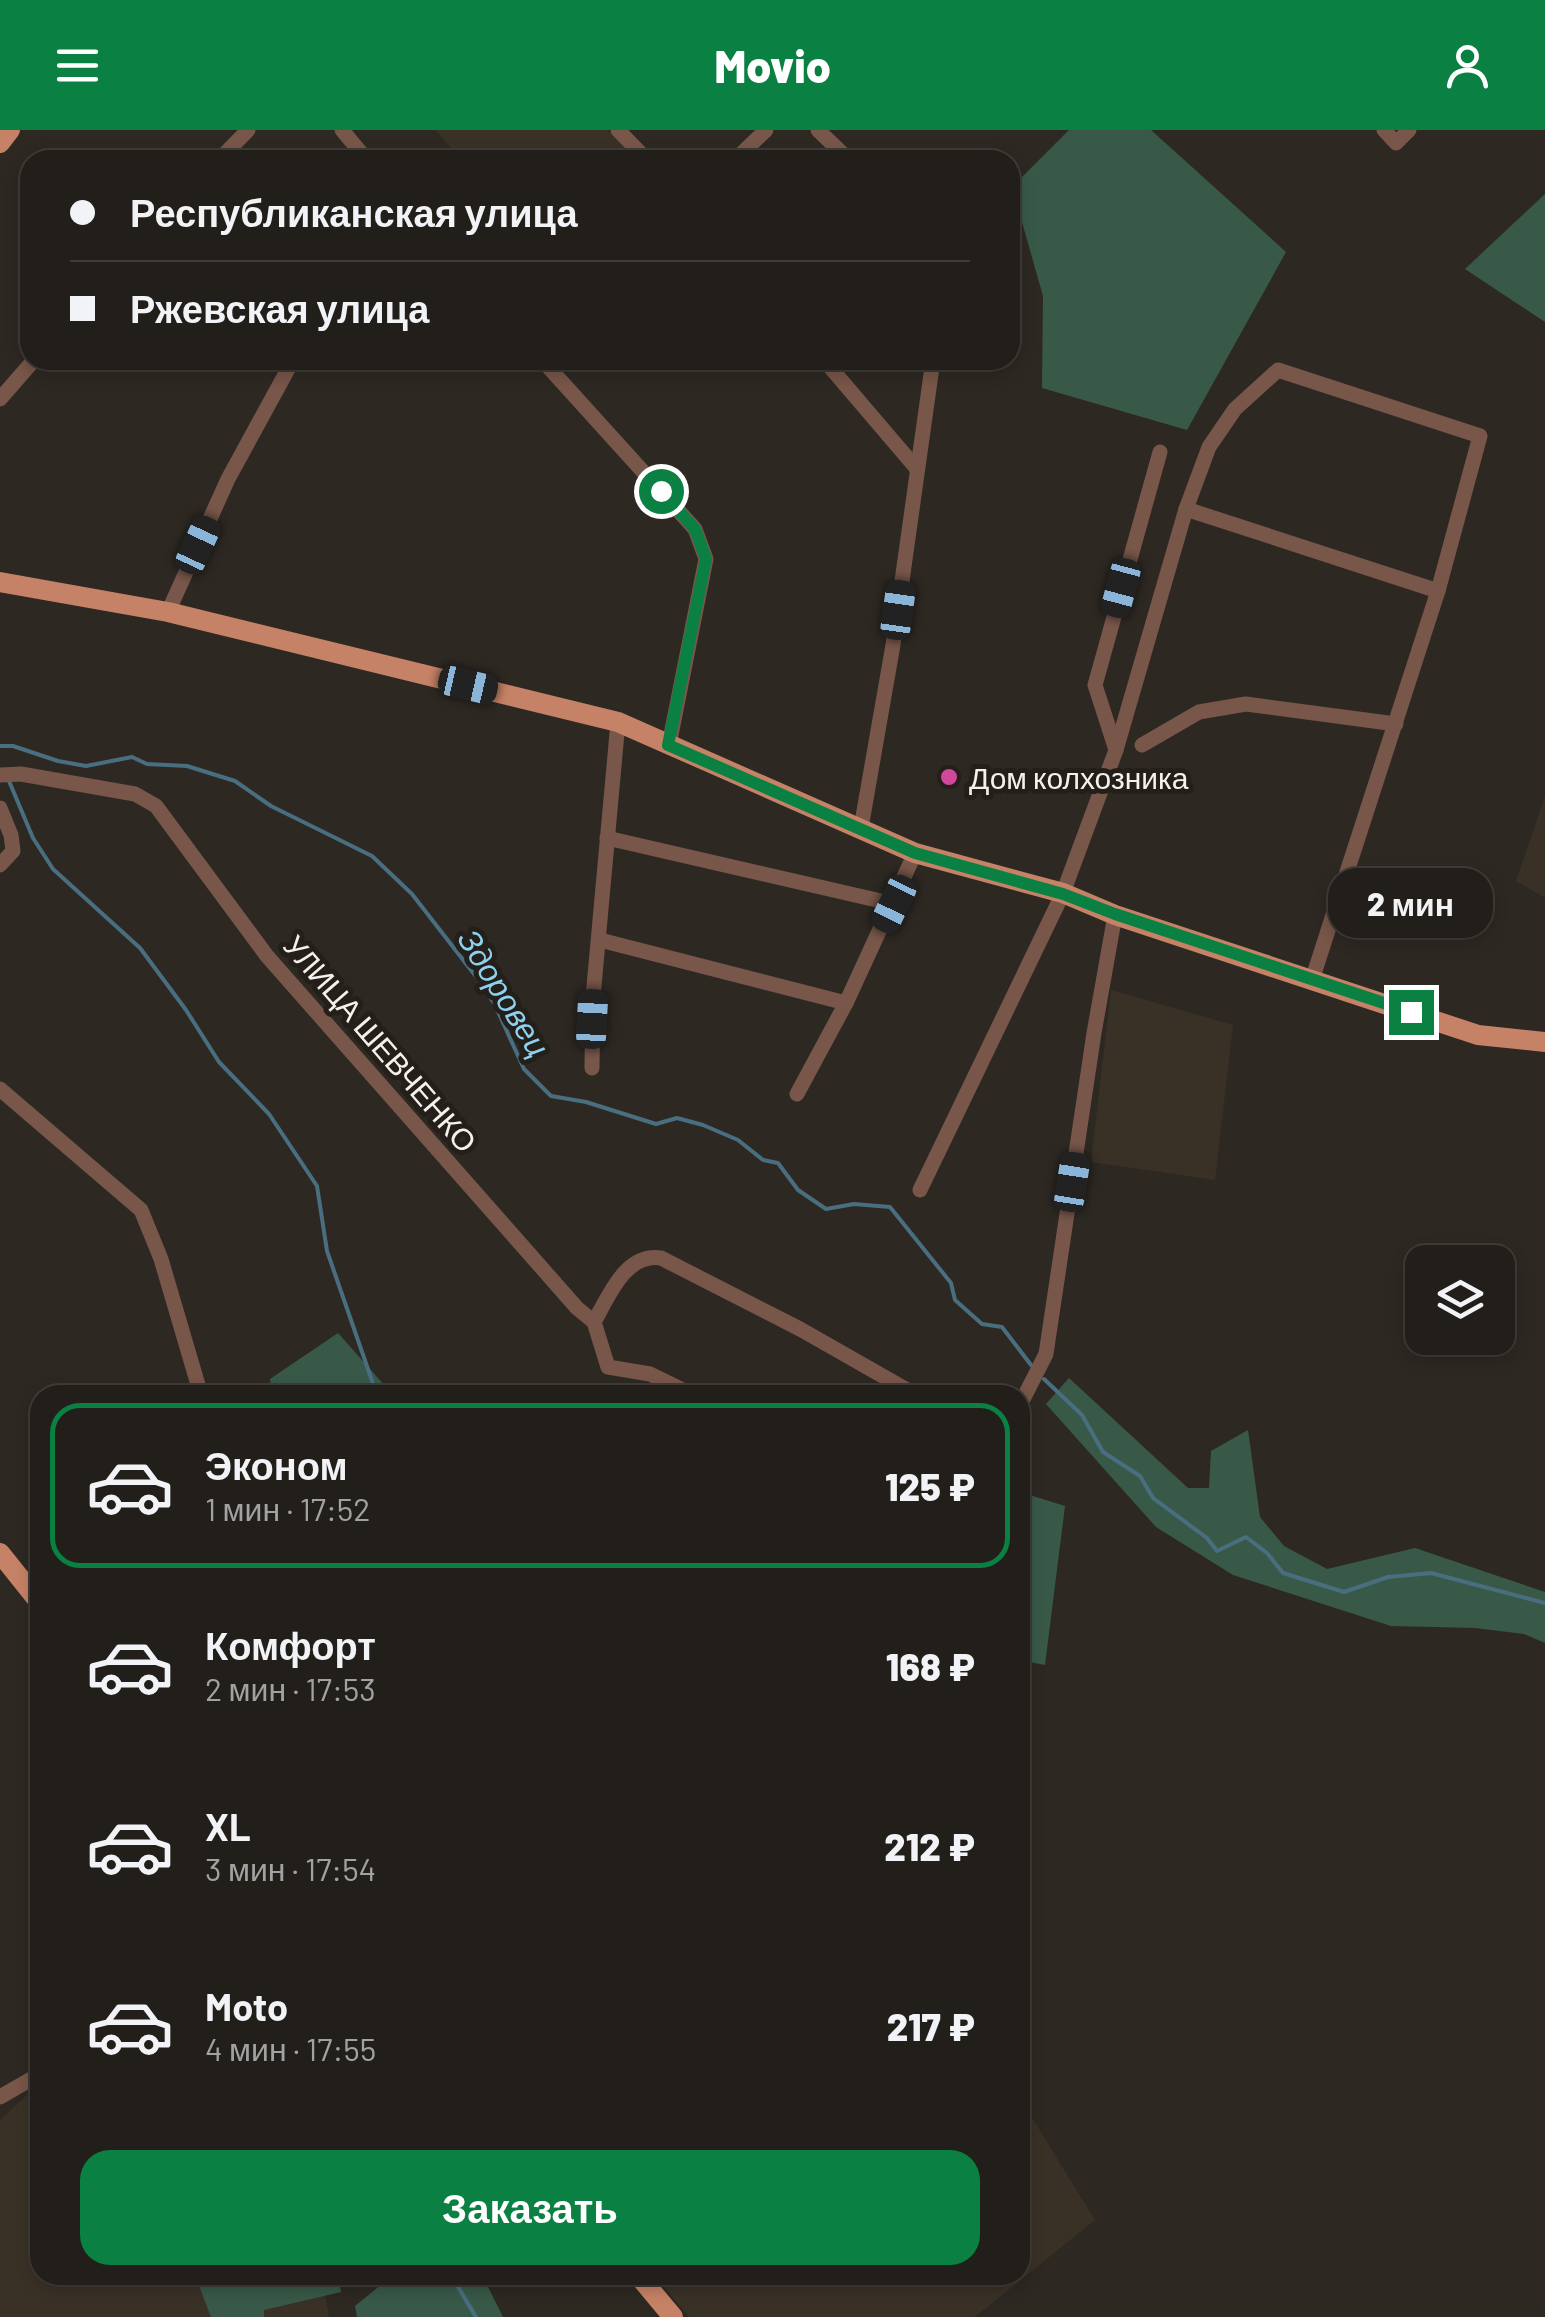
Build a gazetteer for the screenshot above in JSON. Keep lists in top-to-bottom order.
{
  "streets": {
    "street": ["УЛИЦА ШЕВЧЕНКО"]
  },
  "water": ["Здоровец"],
  "places": ["Дом колхозника"],
  "page": {
    "header": "Movio",
    "banner": ["Республиканская улица", "Ржевская улица"],
    "bubble": "2 мин",
    "list": [
      {
        "name": "Эконом",
        "note": "1 мин · 17:52",
        "value": "125 ₽"
      },
      {
        "name": "Комфорт",
        "note": "2 мин · 17:53",
        "value": "168 ₽"
      },
      {
        "name": "XL",
        "note": "3 мин · 17:54",
        "value": "212 ₽"
      },
      {
        "name": "Moto",
        "note": "4 мин · 17:55",
        "value": "217 ₽"
      }
    ],
    "buttons": "Заказать"
  }
}
